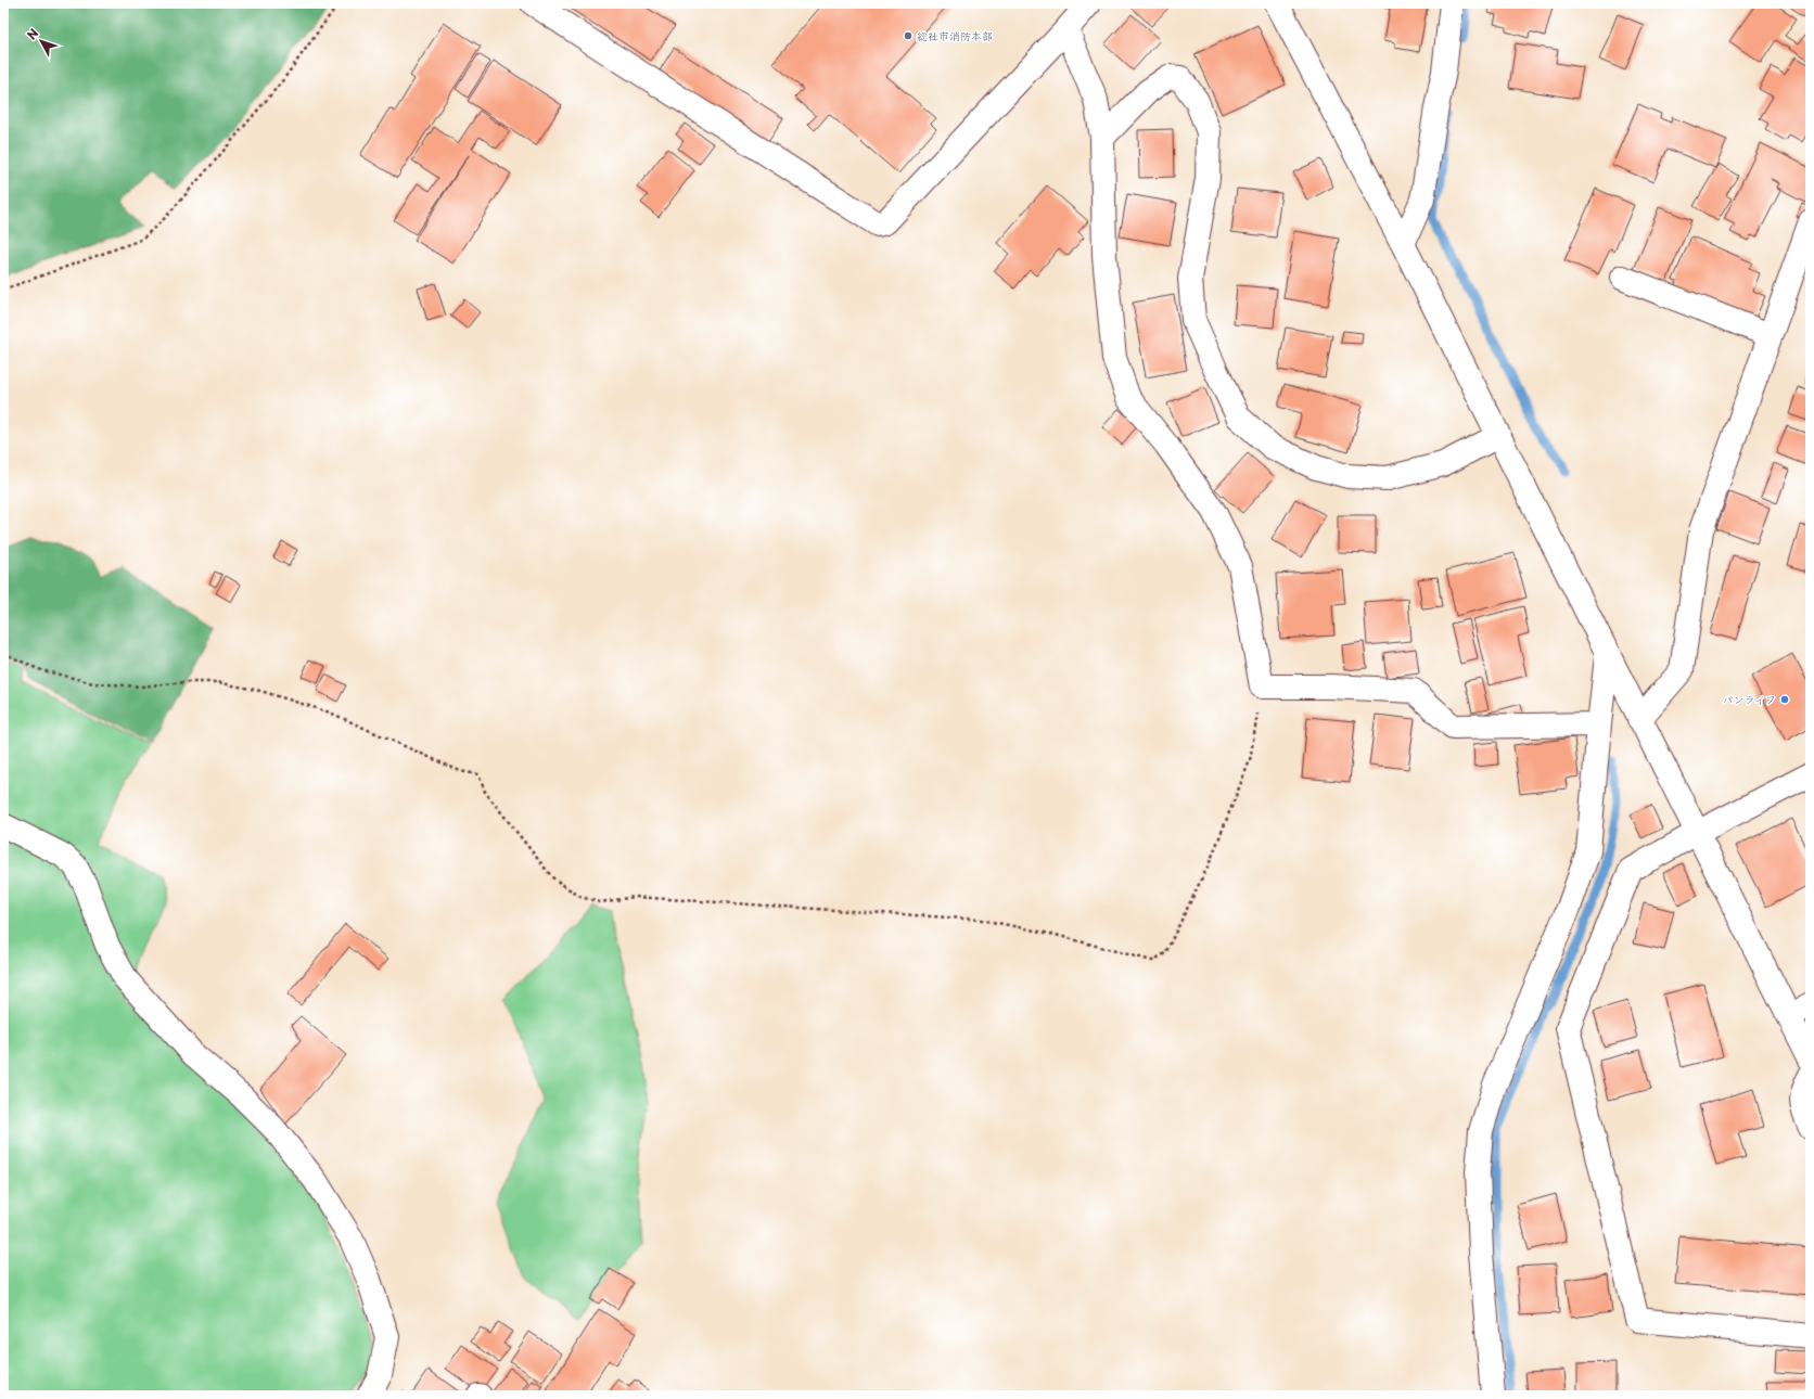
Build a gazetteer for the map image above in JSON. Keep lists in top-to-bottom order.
{
  "places": ["総社市消防本部", "パンライフ"],
  "north": "top left"
}
